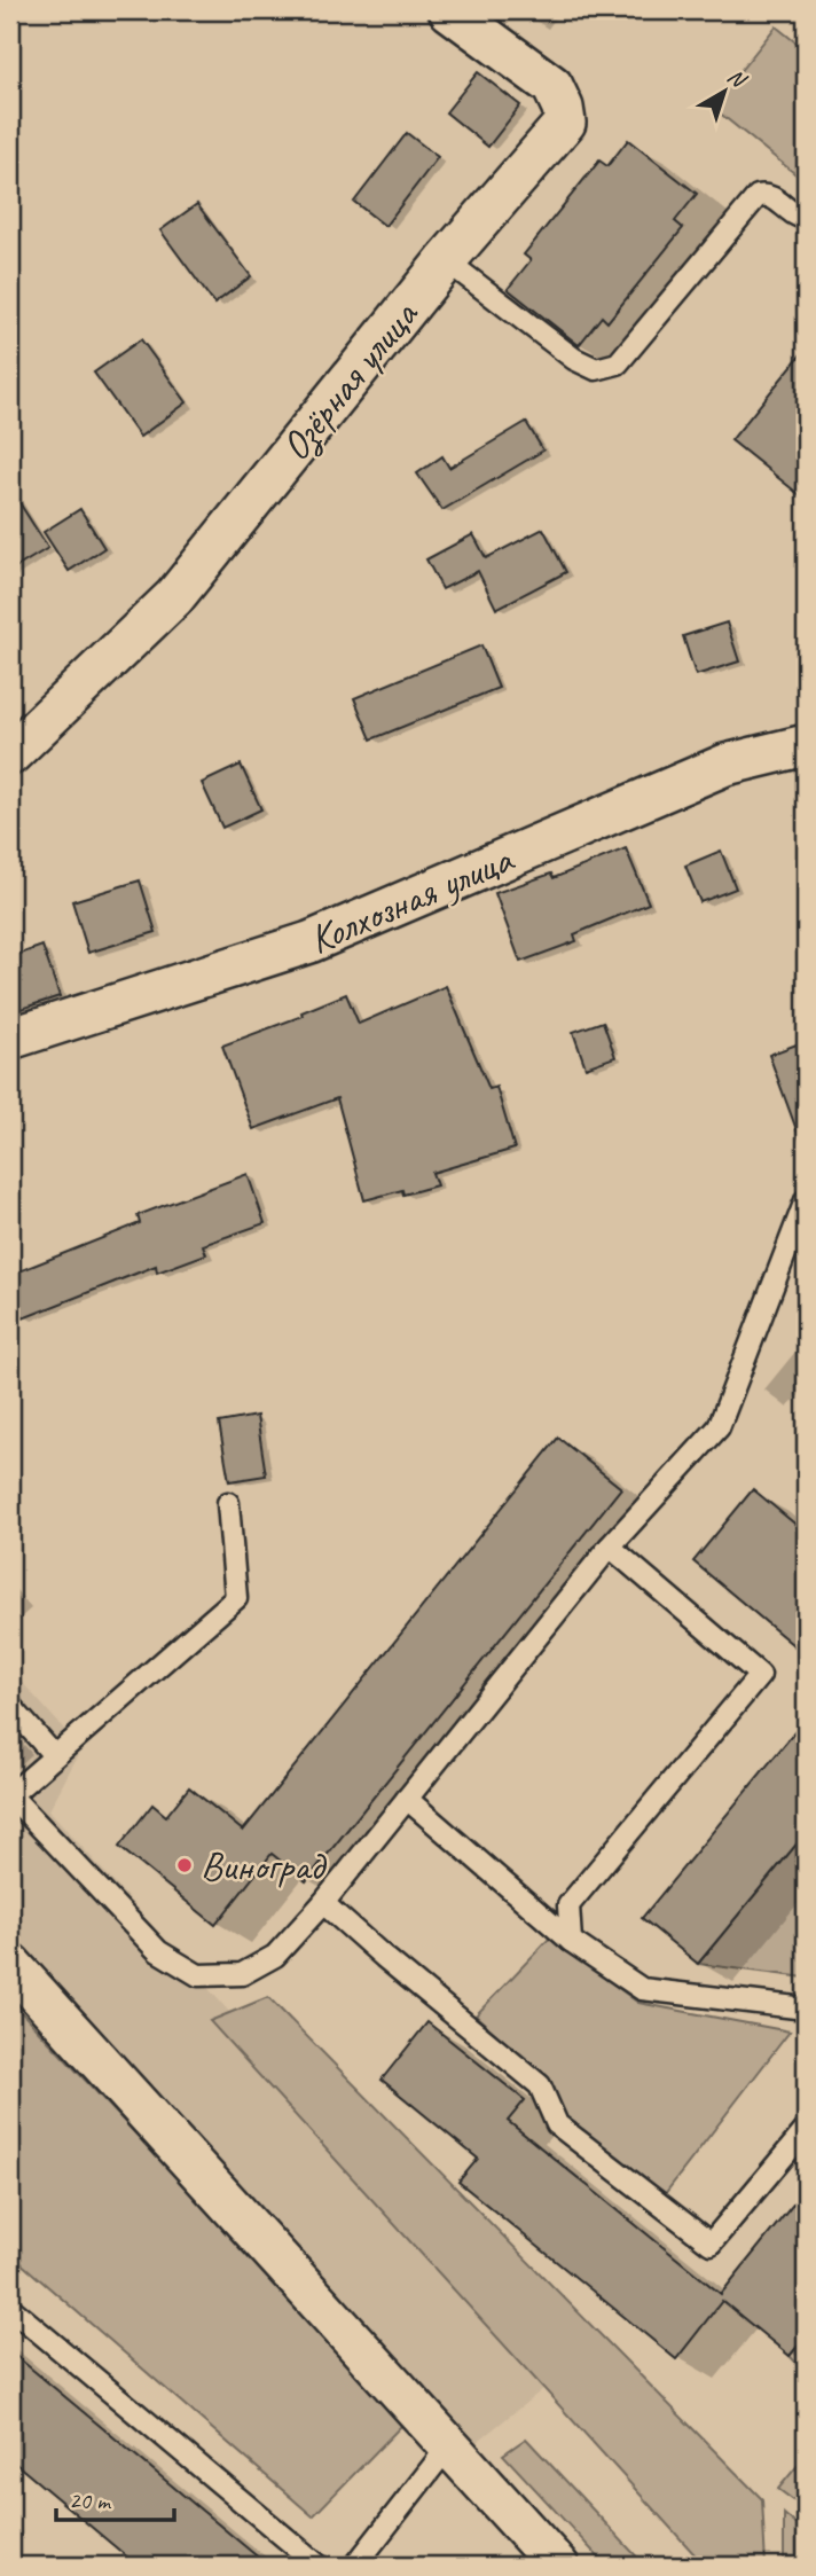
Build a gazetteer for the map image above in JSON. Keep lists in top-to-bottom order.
{
  "streets": {
    "street": ["Озёрная улица", "Колхозная улица"]
  },
  "places": ["Виноград"],
  "scale_bar": "20 m",
  "north": "top right"
}
